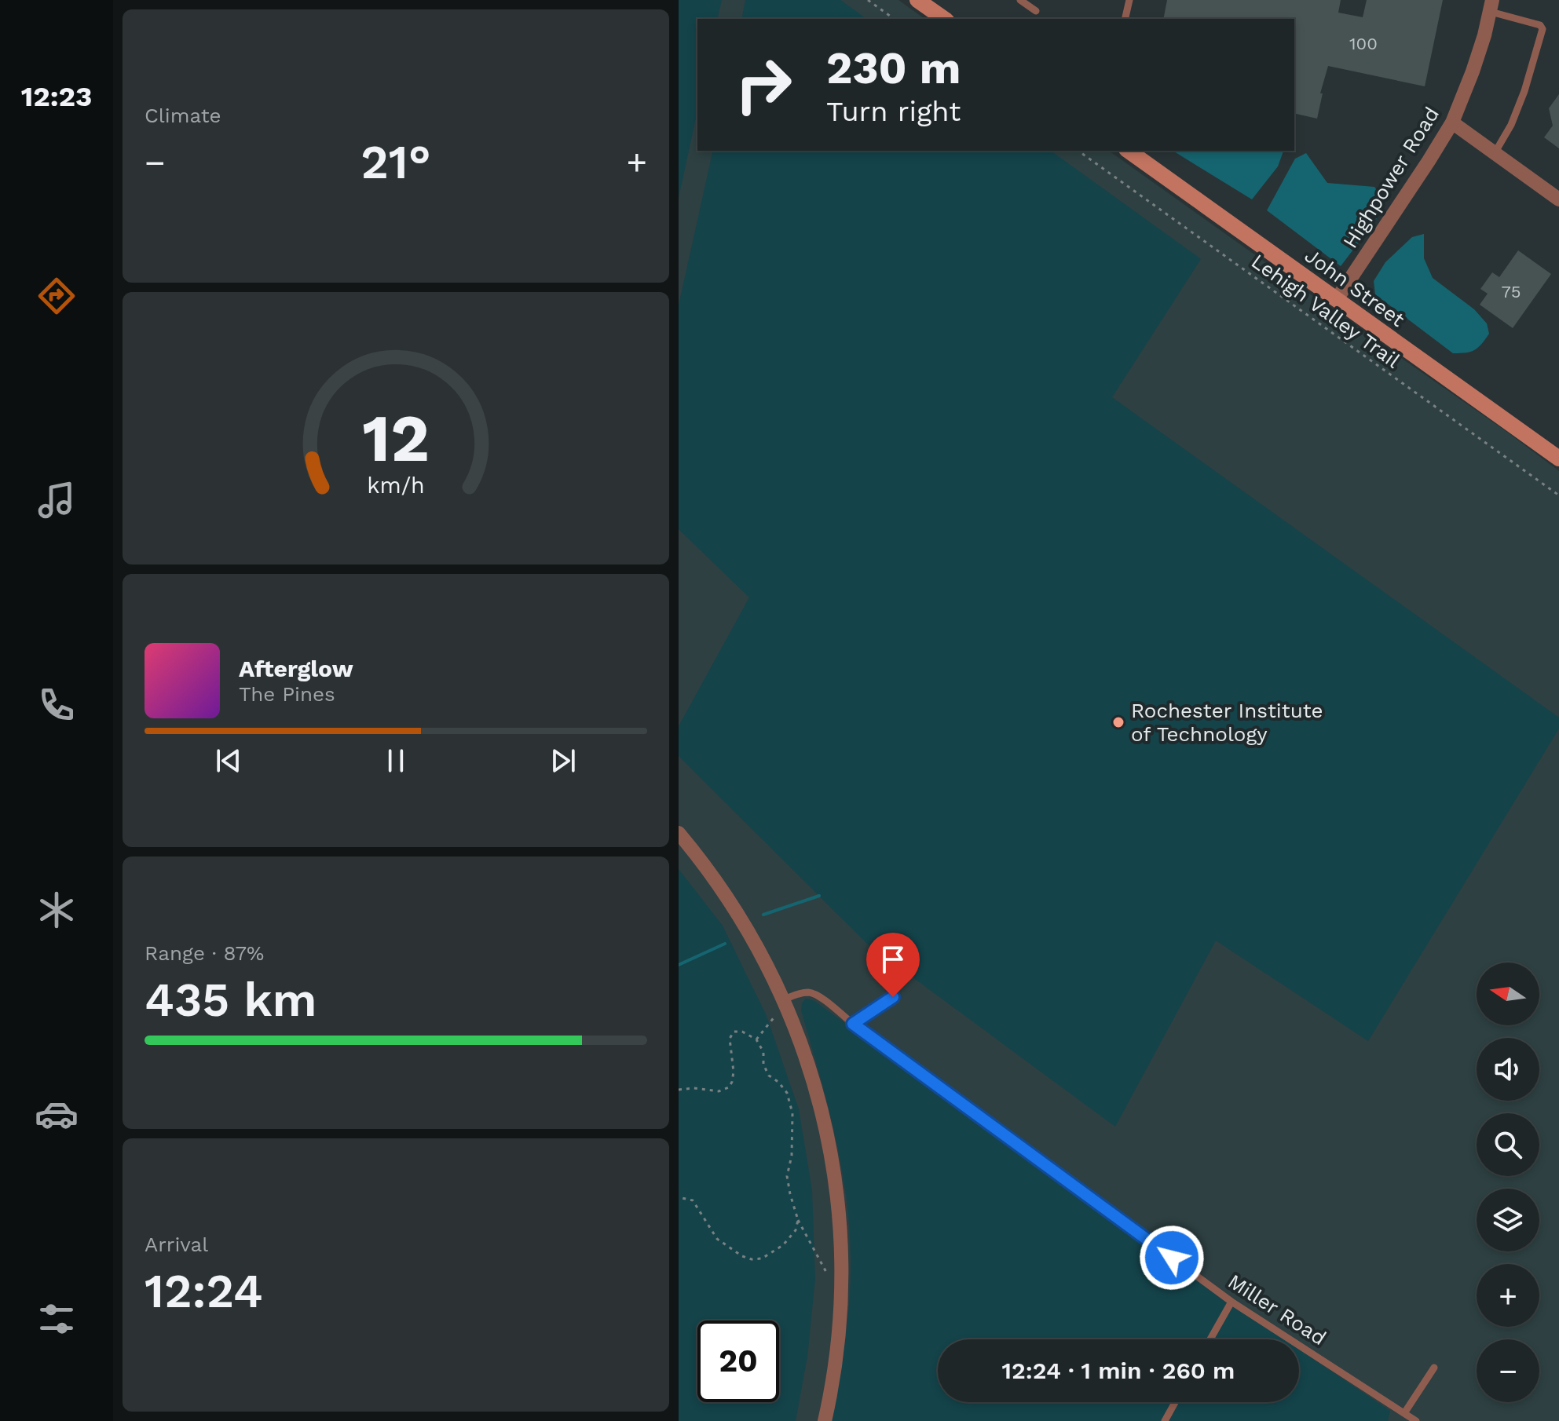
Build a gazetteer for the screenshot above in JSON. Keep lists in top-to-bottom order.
{
  "streets": {
    "street": ["Highpower Road", "John Street"],
    "lane": ["Miller Road"],
    "path": ["Lehigh Valley Trail"]
  },
  "crossings": [
    ["Highpower Road", "John Street"]
  ],
  "places": ["Rochester Institute of Technology"],
  "house_numbers": ["100", "75"],
  "north": "left",
  "page": {
    "tabs": "12:23",
    "tile": [
      "Climate",
      ["Range · 87%", "435 km"],
      ["Arrival", "12:24"]
    ],
    "turn": ["230 m", "Turn right"],
    "heat": ["−", "21°", "+"],
    "song": ["Afterglow", "The Pines"],
    "map_buttons": ["+", "−"],
    "limit": "20",
    "trip": "12:24 · 1 min · 260 m",
    "gauge": ["12", "km/h"]
  }
}
